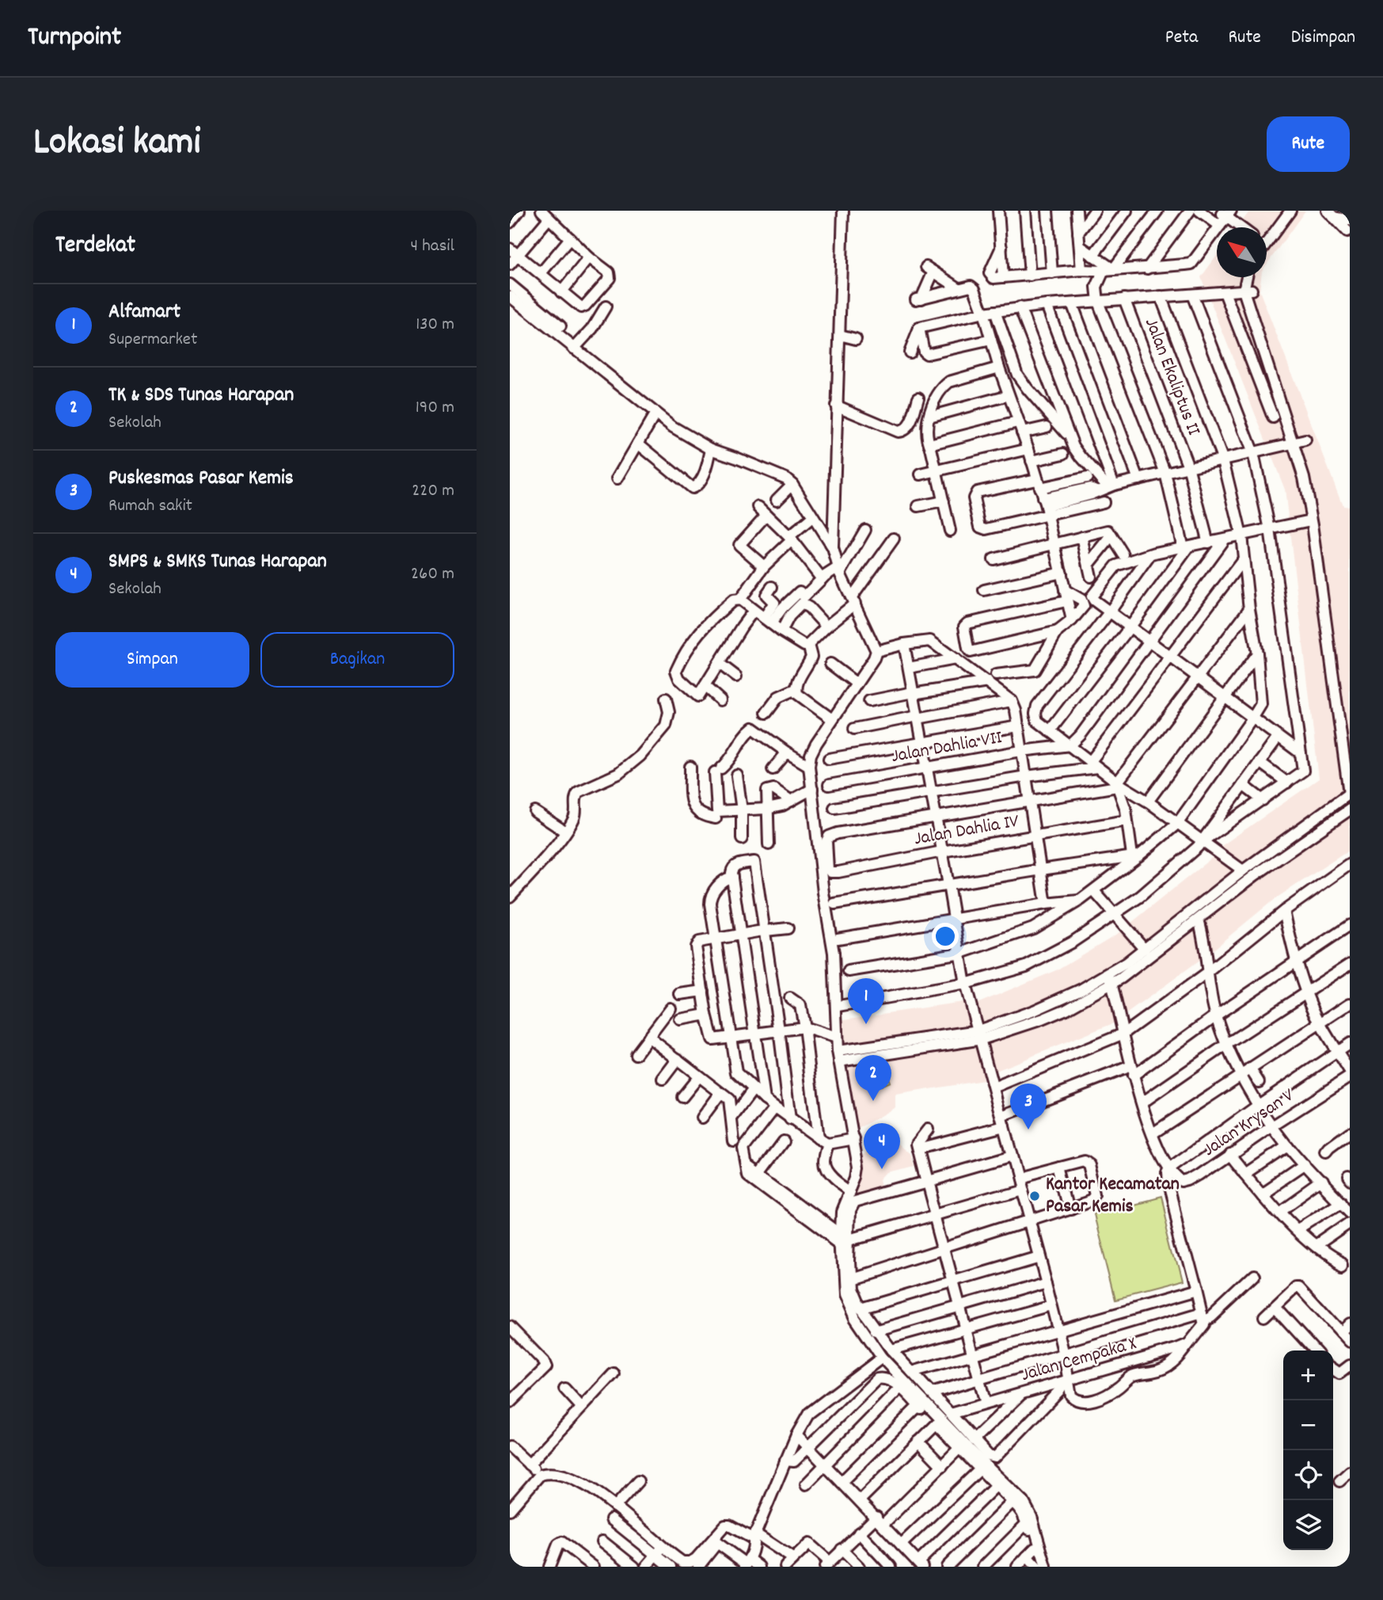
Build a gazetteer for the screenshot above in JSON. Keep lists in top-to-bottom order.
{
  "streets": {
    "street": [
      "Jalan Ekaliptus II",
      "Jalan Dahlia VII",
      "Jalan Dahlia IV",
      "Jalan Krysan V",
      "Jalan Cempaka X"
    ]
  },
  "places": ["Kantor Kecamatan Pasar Kemis"],
  "north": "top left",
  "page": {
    "header": "Turnpoint",
    "nav": ["Peta", "Rute", "Disimpan"],
    "title": "Lokasi kami",
    "buttons": [
      "Rute",
      ["Simpan", "Bagikan"]
    ],
    "heading": ["Terdekat", "4 hasil"],
    "list": [
      {
        "mark": "1",
        "name": "Alfamart",
        "note": "Supermarket",
        "value": "130 m"
      },
      {
        "mark": "2",
        "name": "TK & SDS Tunas Harapan",
        "note": "Sekolah",
        "value": "190 m"
      },
      {
        "mark": "3",
        "name": "Puskesmas Pasar Kemis",
        "note": "Rumah sakit",
        "value": "220 m"
      },
      {
        "mark": "4",
        "name": "SMPS & SMKS Tunas Harapan",
        "note": "Sekolah",
        "value": "260 m"
      }
    ],
    "pins": [
      "1",
      "2",
      "3",
      "4"
    ],
    "map_buttons": ["+", "−"]
  }
}
